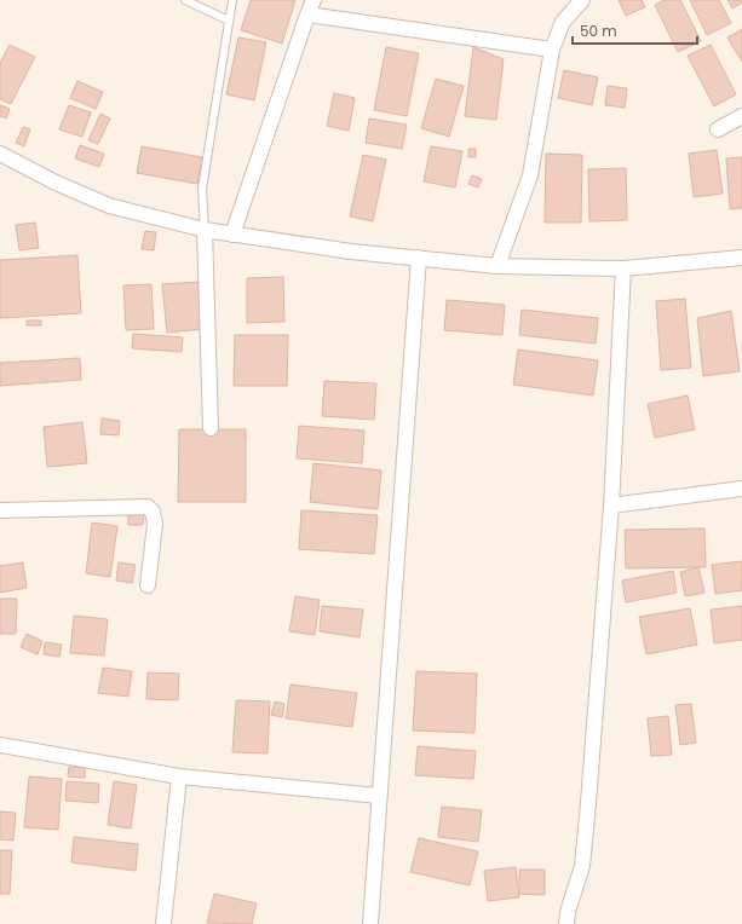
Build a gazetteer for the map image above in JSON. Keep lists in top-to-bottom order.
{
  "scale_bar": "50 m"
}
